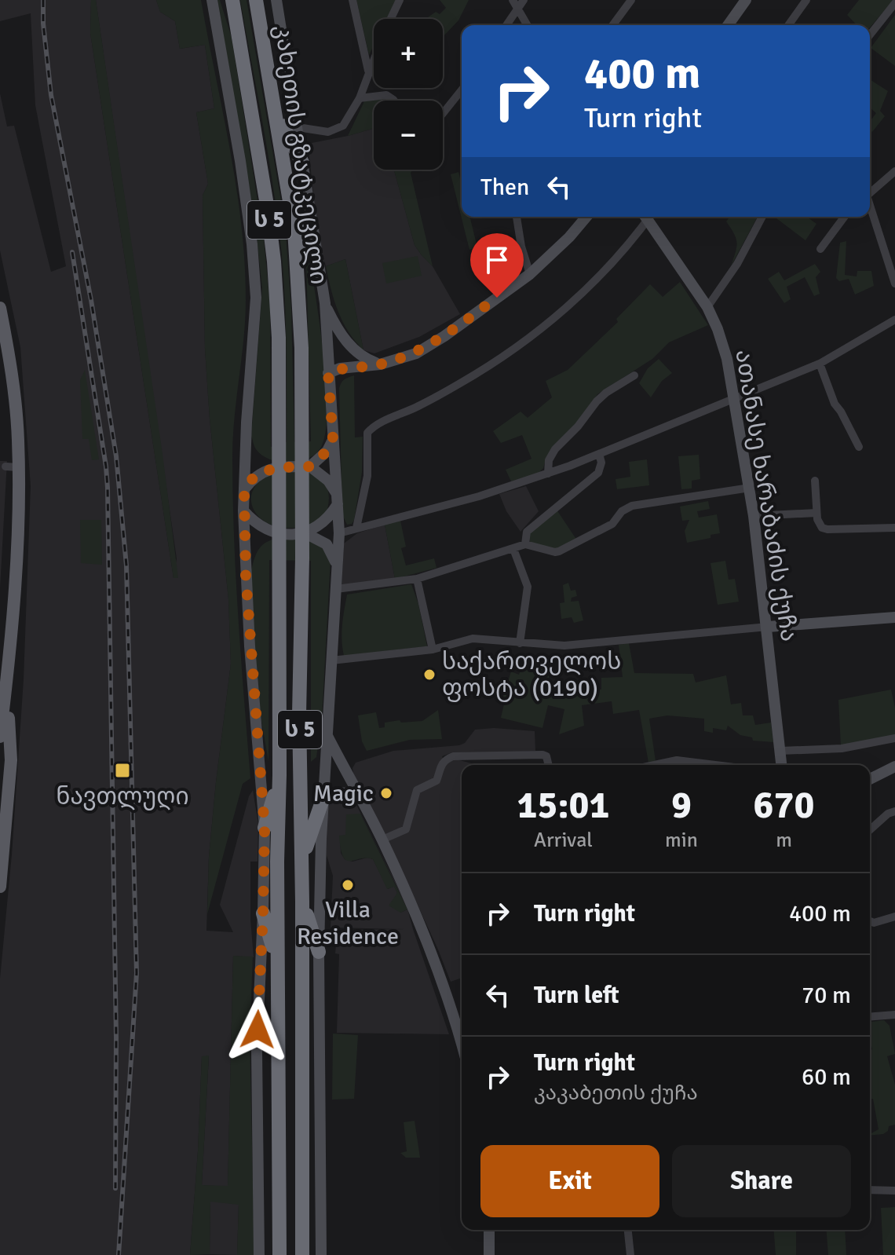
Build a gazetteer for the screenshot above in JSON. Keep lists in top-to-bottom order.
{
  "streets": {
    "highway": ["კახეთის გზატკეცილი", "ს 5"],
    "street": ["ათანასე ხარაბაძის ქუჩა"]
  },
  "places": {
    "other": ["საქართველოს ფოსტა (0190)", "Magic", "Villa Residence"],
    "transit": ["ნავთლუღი"]
  },
  "page": {
    "map_buttons": ["+", "−"],
    "turn": ["400 m", "Turn right"],
    "then": "Then",
    "eta": [
      "15:01",
      "Arrival",
      "9",
      "min",
      "670",
      "m"
    ],
    "list": [
      {
        "name": "Turn right",
        "value": "400 m"
      },
      {
        "name": "Turn left",
        "value": "70 m"
      },
      {
        "name": "Turn right",
        "note": "კაკაბეთის ქუჩა",
        "value": "60 m"
      }
    ],
    "buttons": ["Exit", "Share"]
  }
}
